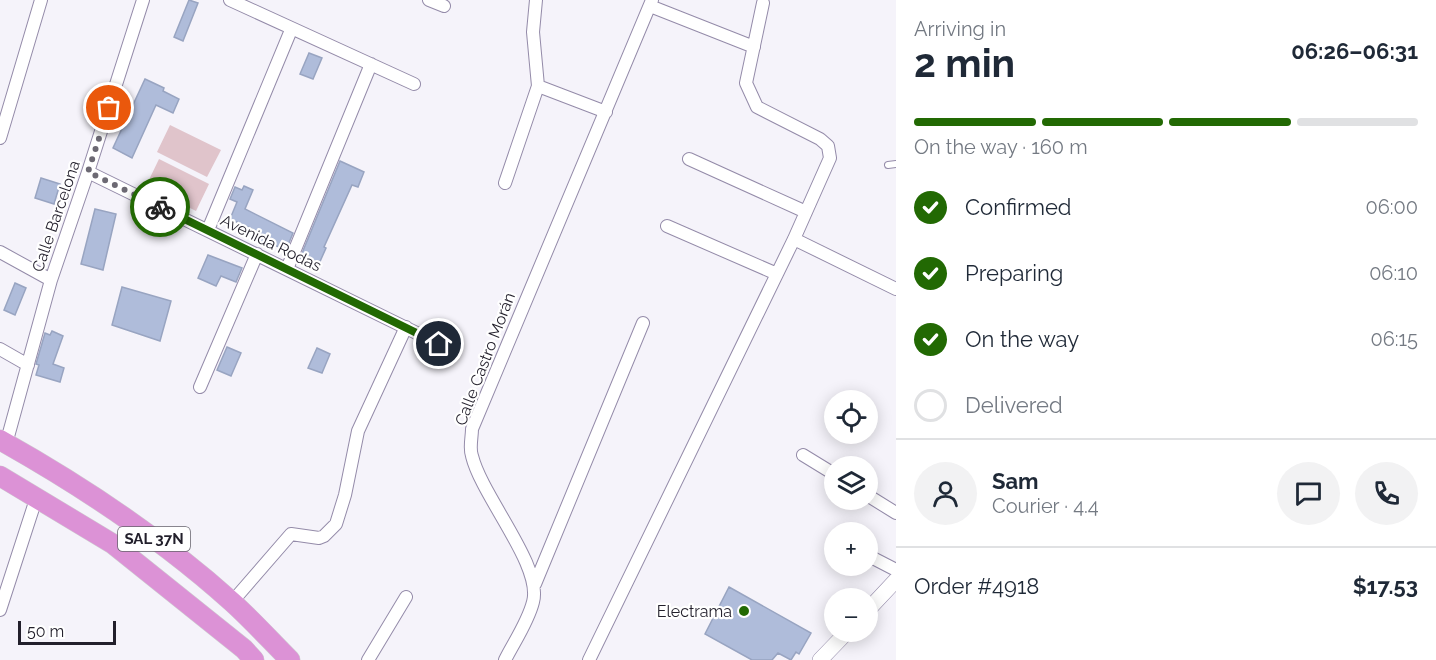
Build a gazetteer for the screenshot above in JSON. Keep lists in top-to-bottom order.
{
  "streets": {
    "highway": ["SAL 37N"],
    "street": ["Calle Barcelona", "Avenida Rodas", "Calle Castro Morán"]
  },
  "crossings": [
    ["Calle Barcelona", "Avenida Rodas"],
    ["Calle Barcelona", "SAL 37N"]
  ],
  "places": ["Electrama"],
  "scale_bar": "50 m",
  "page": {
    "heading": ["2 min", "Arriving in", "06:26–06:31"],
    "panel": [
      "Sam",
      "Courier · 4.4",
      "Order #4918",
      "$17.53"
    ],
    "bar": "On the way · 160 m",
    "list": [
      ["Confirmed", "06:00"],
      ["Preparing", "06:10"],
      ["On the way", "06:15"],
      "Delivered"
    ],
    "map_buttons": ["+", "−"],
    "scale": "50 m"
  }
}
